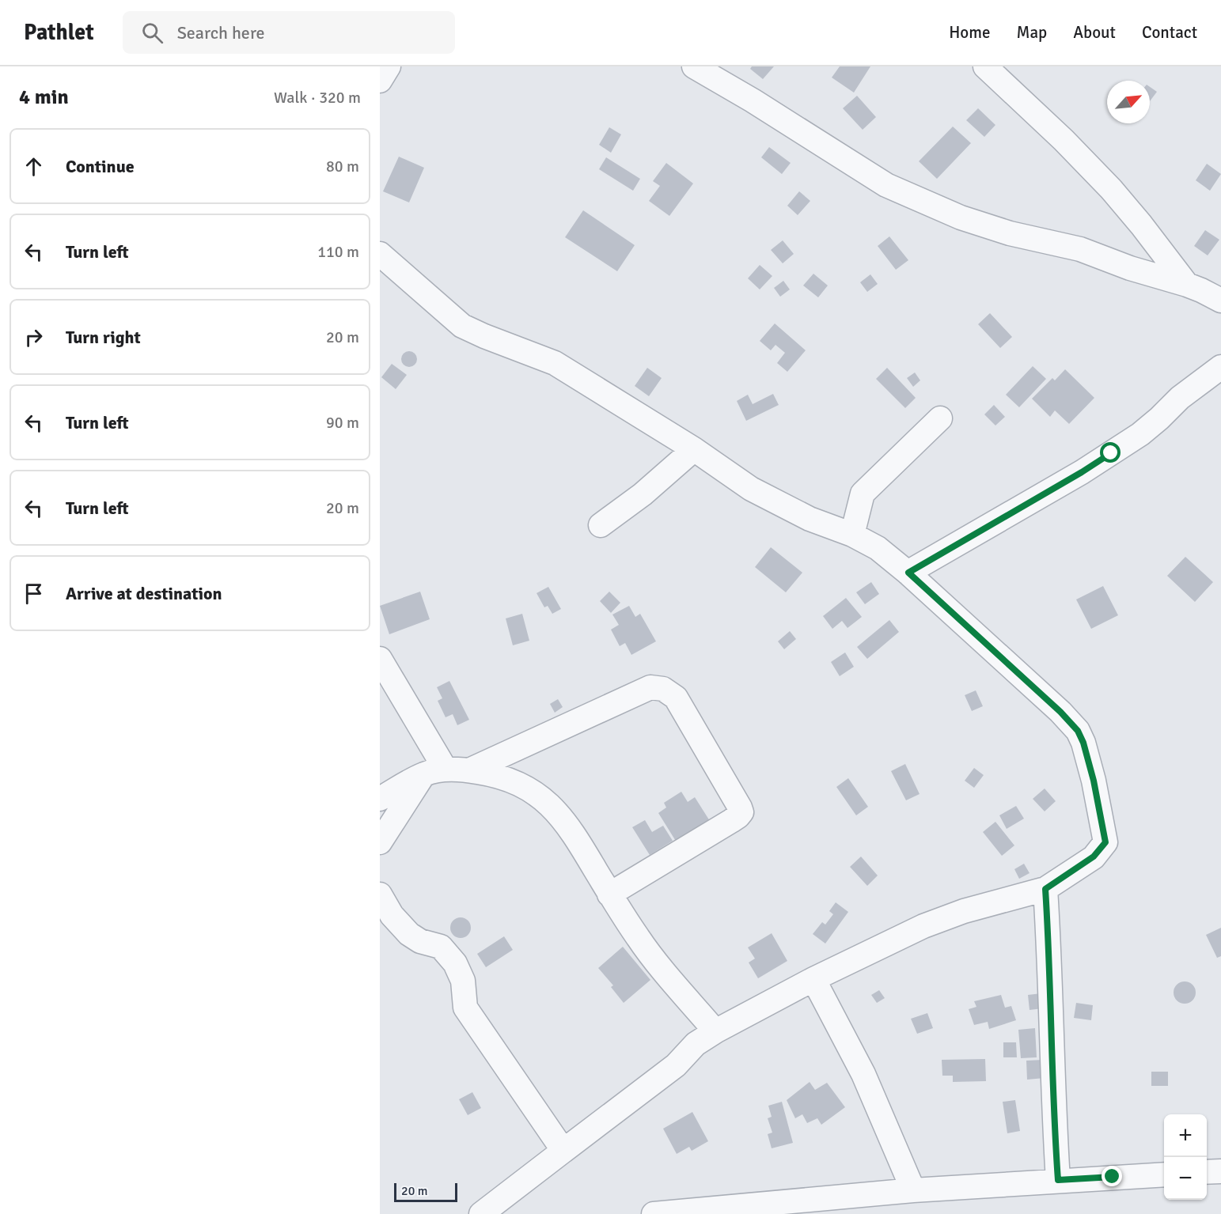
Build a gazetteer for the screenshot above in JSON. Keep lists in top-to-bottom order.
{
  "scale_bar": "20 m",
  "north": "top right",
  "page": {
    "header": "Pathlet",
    "search": "Search here",
    "nav": [
      "Home",
      "Map",
      "About",
      "Contact"
    ],
    "heading": ["4 min", "Walk · 320 m"],
    "list": [
      ["Continue", "80 m"],
      ["Turn left", "110 m"],
      ["Turn right", "20 m"],
      ["Turn left", "90 m"],
      ["Turn left", "20 m"],
      "Arrive at destination"
    ],
    "map_buttons": ["+", "−"],
    "scale": "20 m"
  }
}
